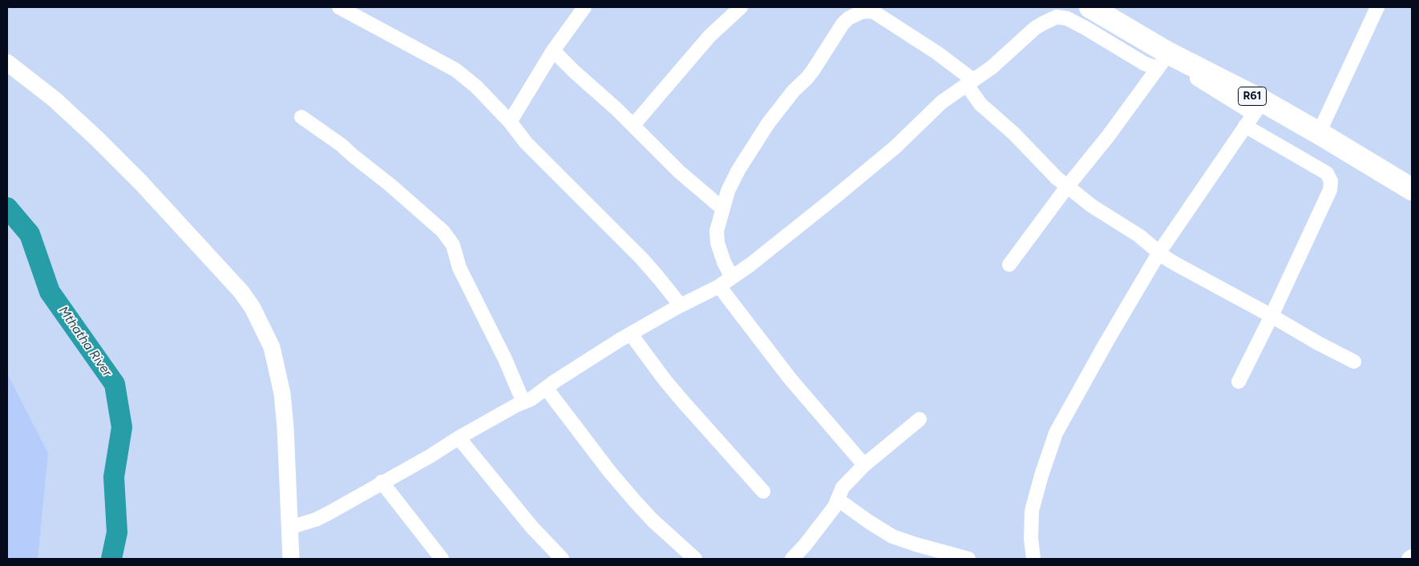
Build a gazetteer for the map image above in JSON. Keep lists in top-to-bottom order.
{
  "streets": {
    "main road": ["R61"]
  },
  "water": ["Mthatha River"]
}
